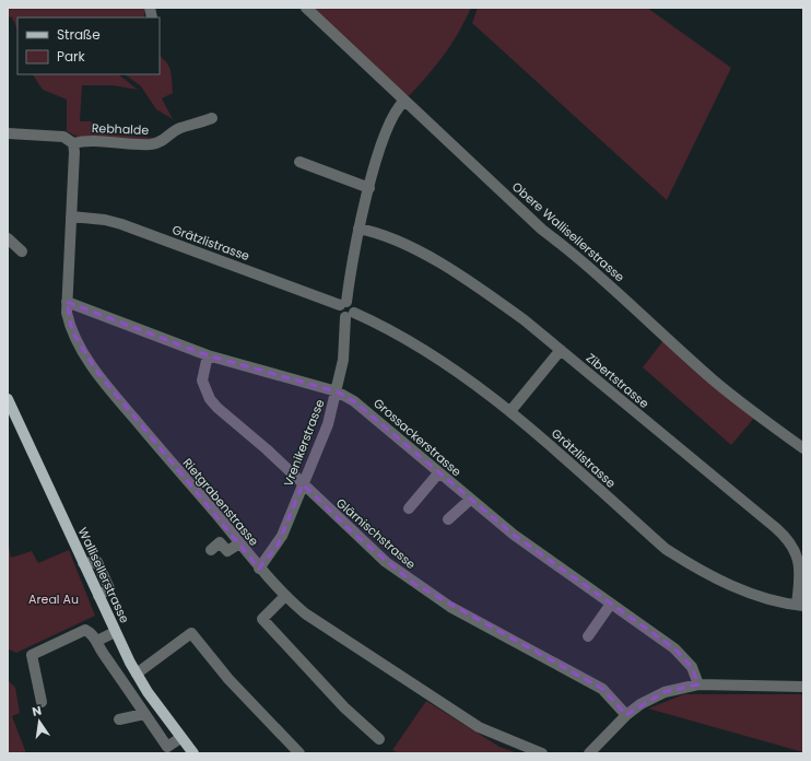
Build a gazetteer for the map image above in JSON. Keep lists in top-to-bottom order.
{
  "streets": {
    "main road": ["Wallisellerstrasse"],
    "street": [
      "Rebhalde",
      "Obere Wallisellerstrasse",
      "Grätzlistrasse",
      "Zibertstrasse",
      "Grossackerstrasse",
      "Vrenikerstrasse",
      "Rietgrabenstrasse",
      "Glärnischstrasse"
    ]
  },
  "crossings": [
    ["Rebhalde", "Rietgrabenstrasse"],
    ["Grätzlistrasse", "Zibertstrasse"],
    ["Grätzlistrasse", "Vrenikerstrasse"],
    ["Grätzlistrasse", "Rietgrabenstrasse"],
    ["Grossackerstrasse", "Vrenikerstrasse"],
    ["Grossackerstrasse", "Rietgrabenstrasse"],
    ["Grossackerstrasse", "Glärnischstrasse"],
    ["Vrenikerstrasse", "Rietgrabenstrasse"],
    ["Vrenikerstrasse", "Glärnischstrasse"]
  ],
  "parks": ["Areal Au"],
  "legend": ["Straße", "Park"],
  "north": "top"
}
